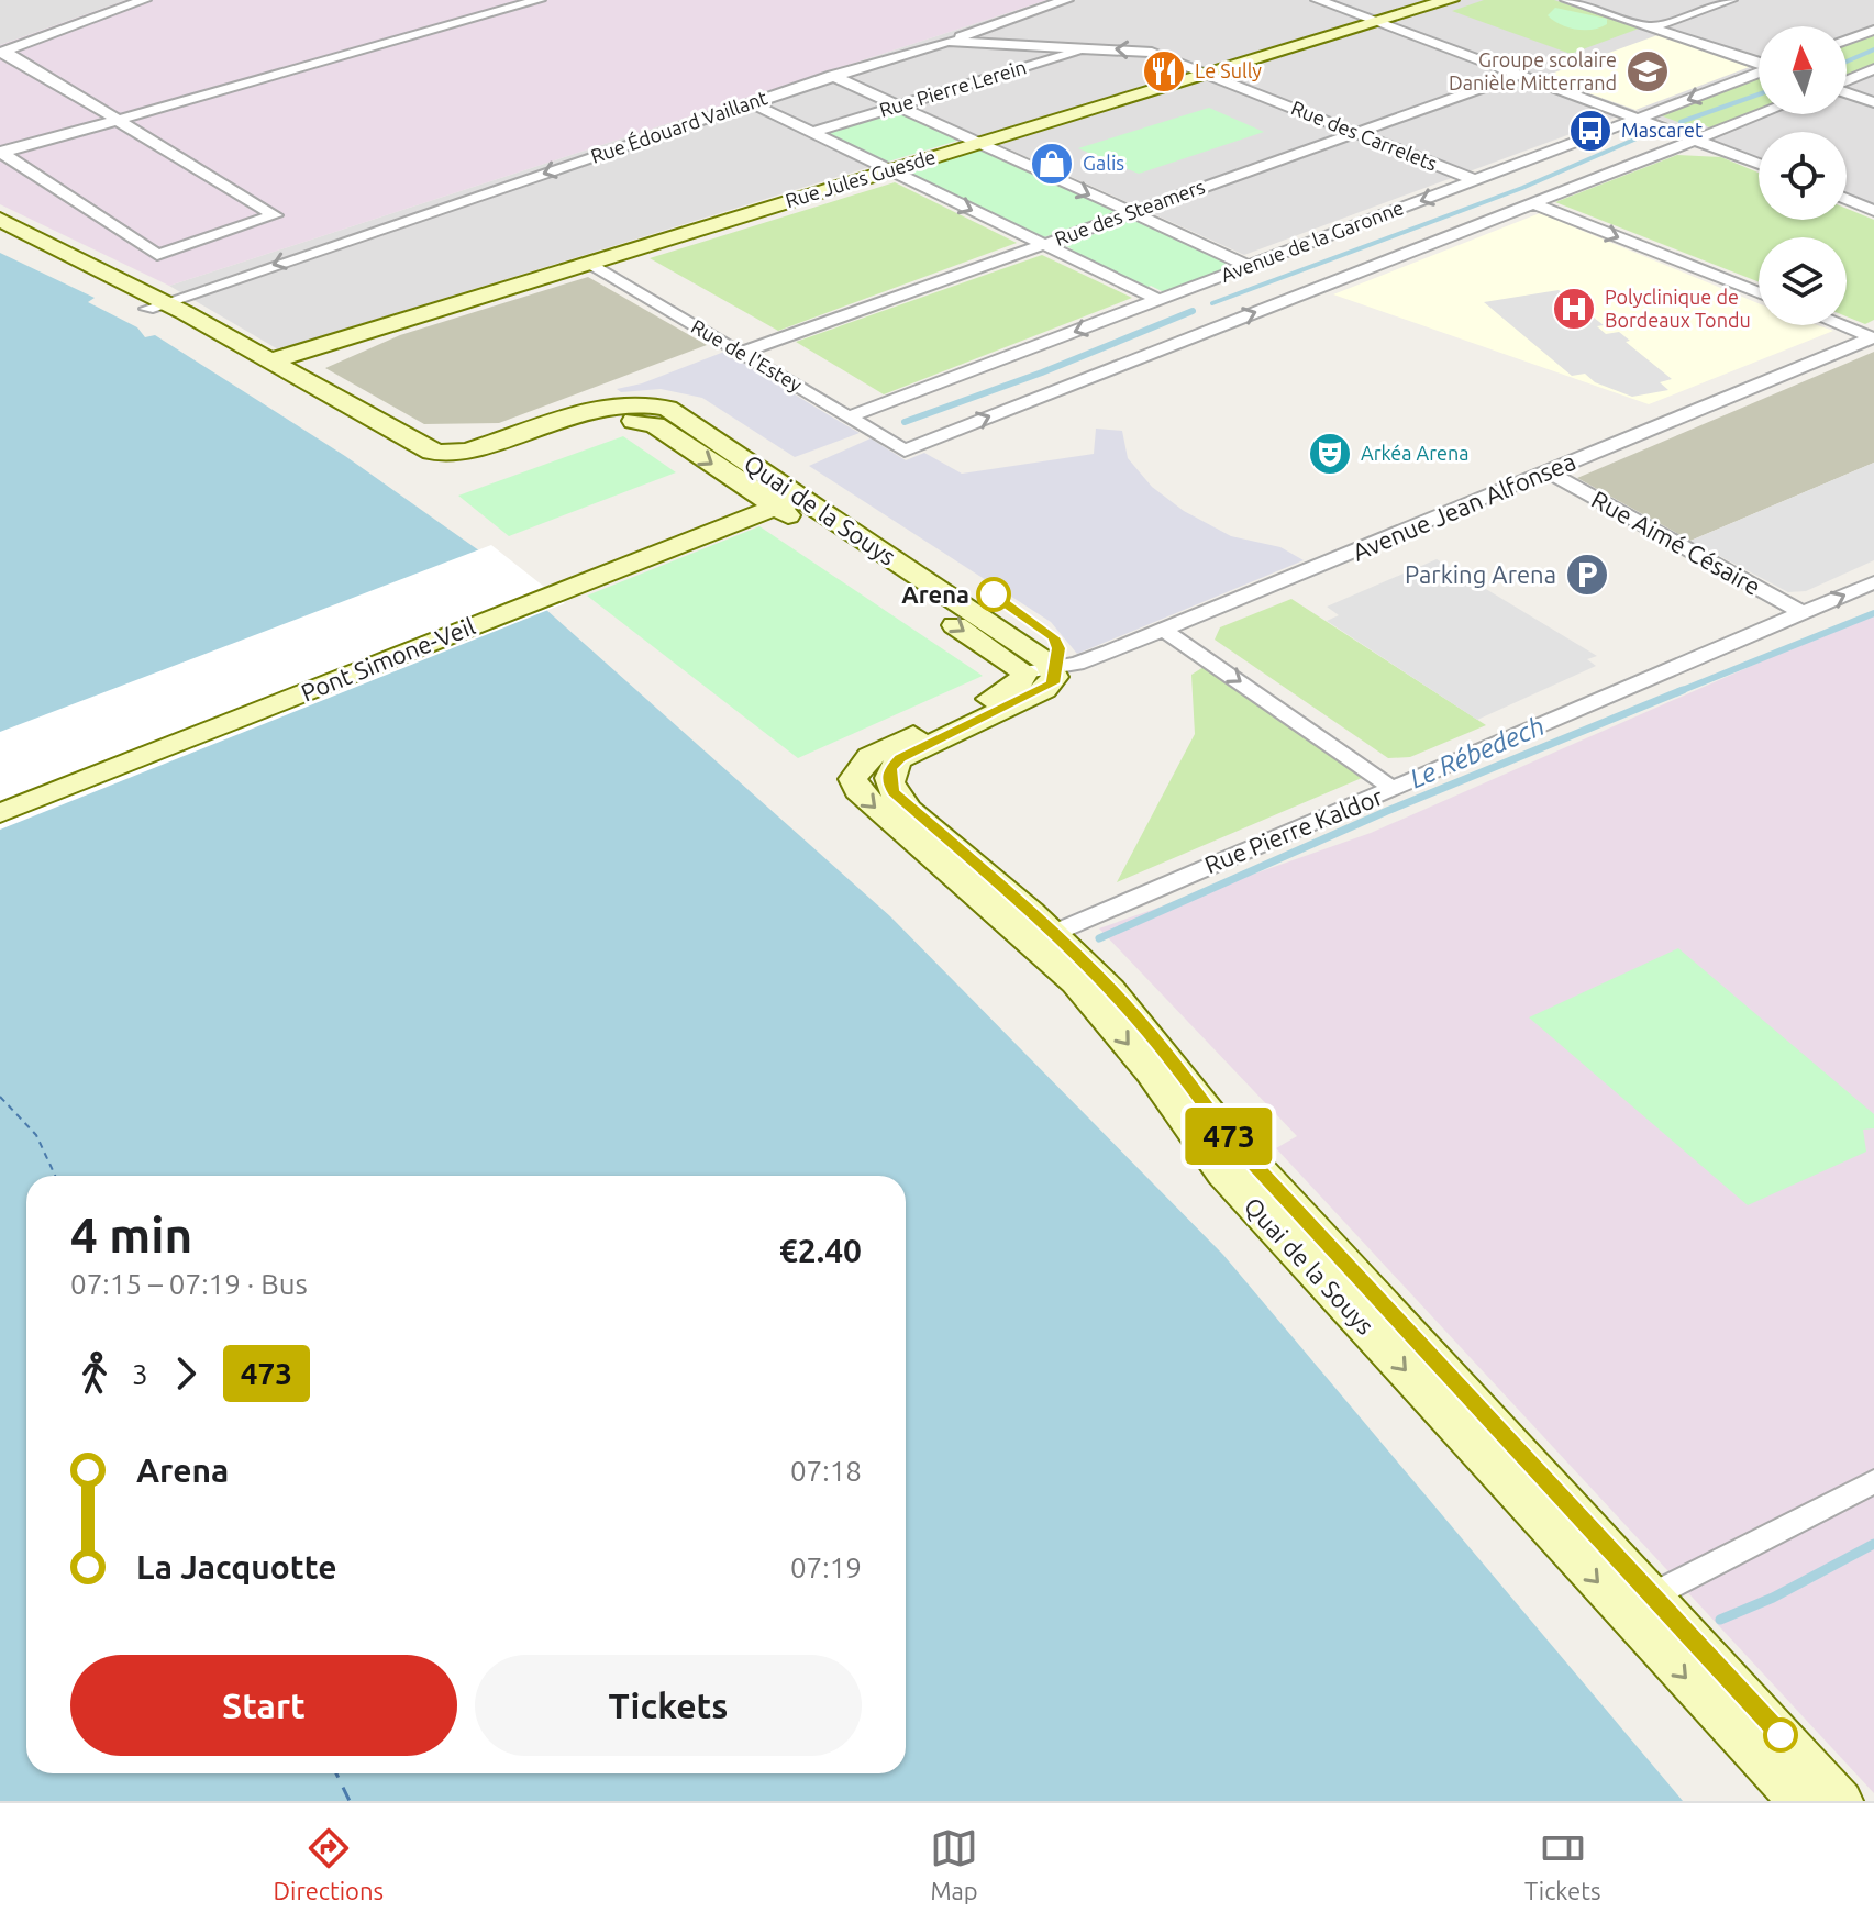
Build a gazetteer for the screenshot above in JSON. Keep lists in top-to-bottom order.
{
  "streets": {
    "main road": ["Rue Jules Guesde", "Quai de la Souys", "Pont Simone-Veil"],
    "street": [
      "Rue Pierre Lerein",
      "Rue Édouard Vaillant",
      "Rue des Carrelets",
      "Rue des Steamers",
      "Avenue de la Garonne",
      "Rue de l'Estey",
      "Avenue Jean Alfonsea",
      "Rue Aimé Césaire",
      "Rue Pierre Kaldor"
    ]
  },
  "crossings": [
    ["Rue Pierre Lerein", "Rue Édouard Vaillant"],
    ["Rue Édouard Vaillant", "Rue des Carrelets"],
    ["Rue Édouard Vaillant", "Rue Jules Guesde"],
    ["Rue Édouard Vaillant", "Quai de la Souys"],
    ["Rue des Carrelets", "Rue Jules Guesde"],
    ["Rue des Carrelets", "Rue des Steamers"],
    ["Rue des Carrelets", "Avenue de la Garonne"],
    ["Rue Jules Guesde", "Rue de l'Estey"],
    ["Rue Jules Guesde", "Quai de la Souys"],
    ["Rue des Steamers", "Rue de l'Estey"],
    ["Avenue de la Garonne", "Rue de l'Estey"],
    ["Avenue Jean Alfonsea", "Quai de la Souys"],
    ["Avenue Jean Alfonsea", "Rue Aimé Césaire"],
    ["Quai de la Souys", "Pont Simone-Veil"],
    ["Quai de la Souys", "Rue Pierre Kaldor"],
    ["Rue Aimé Césaire", "Rue Pierre Kaldor"]
  ],
  "water": ["Le Rébedech"],
  "places": {
    "restaurant": ["Le Sully"],
    "school or university": ["Groupe scolaire Danièle Mitterrand"],
    "bus stop": ["Mascaret"],
    "shop": ["Galis"],
    "hospital": ["Polyclinique de Bordeaux Tondu"],
    "theatre": ["Arkéa Arena"],
    "parking": ["Parking Arena"],
    "other": ["Arena"]
  },
  "lines": ["bus line 473"],
  "north": "top",
  "page": {
    "on_map": "473",
    "heading": ["4 min", "07:15 – 07:19 · Bus", "€2.40"],
    "legs": ["3", "473"],
    "list": [
      {
        "name": "Arena",
        "value": "07:18"
      },
      {
        "name": "La Jacquotte",
        "value": "07:19"
      }
    ],
    "buttons": ["Start", "Tickets"],
    "tabs": ["Directions", "Map", "Tickets"]
  }
}
